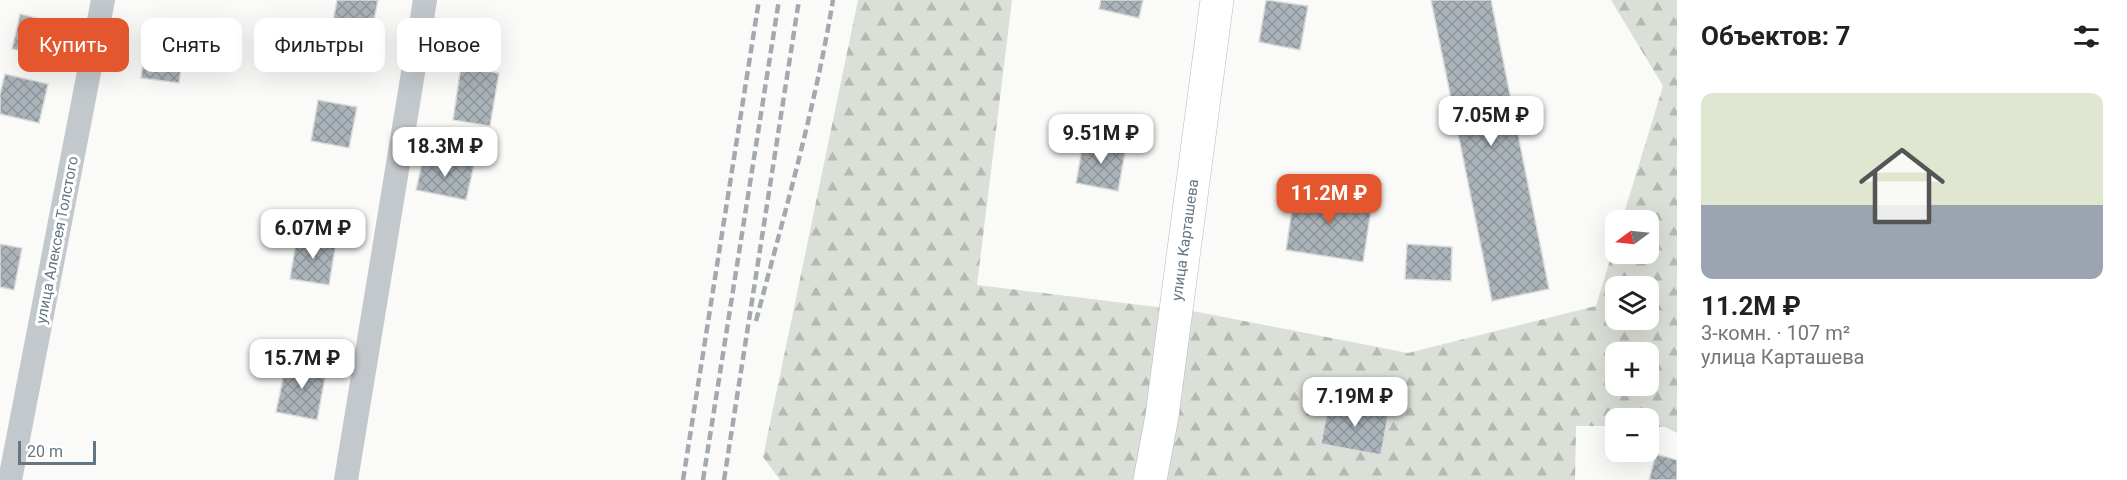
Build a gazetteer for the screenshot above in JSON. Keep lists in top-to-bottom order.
{
  "streets": {
    "main road": ["улица Карташева"],
    "street": ["улица Алексея Толстого"]
  },
  "scale_bar": "20 m",
  "north": "left",
  "page": {
    "heading": "Объектов: 7",
    "chip": [
      "Купить",
      "Снять",
      "Фильтры",
      "Новое"
    ],
    "list": [
      {
        "name": "11.2M ₽",
        "note": "3-комн. · 107 m² · улица Карташева"
      }
    ],
    "price": [
      "7.05M ₽",
      "9.51M ₽",
      "18.3M ₽",
      "11.2M ₽",
      "6.07M ₽",
      "15.7M ₽",
      "7.19M ₽"
    ],
    "map_buttons": ["+", "−"],
    "scale": "20 m"
  }
}
